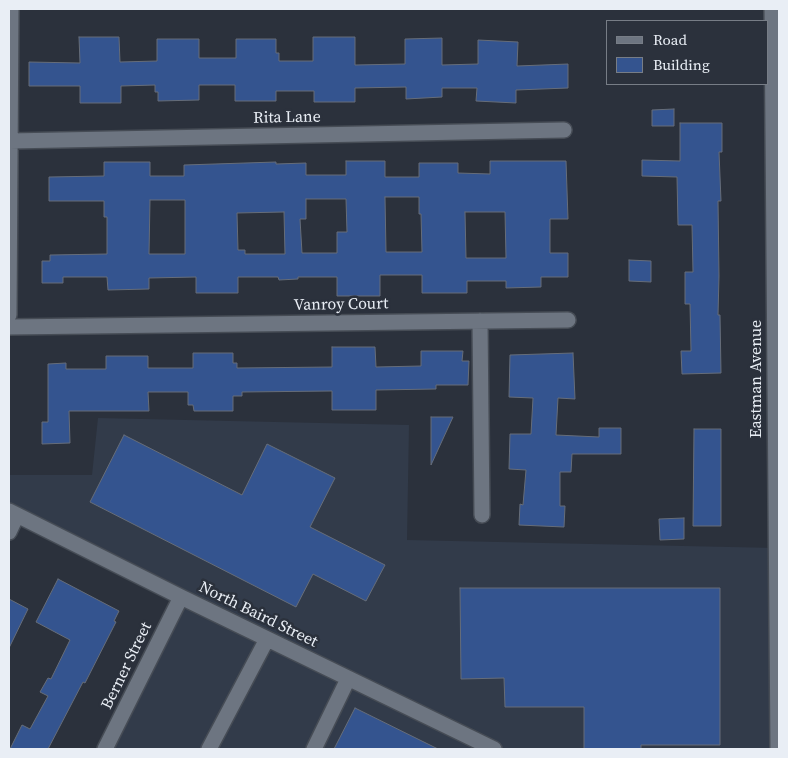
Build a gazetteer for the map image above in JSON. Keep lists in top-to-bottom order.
{
  "streets": {
    "street": [
      "Rita Lane",
      "Vanroy Court",
      "Eastman Avenue",
      "North Baird Street",
      "Berner Street"
    ]
  },
  "crossings": [
    ["North Baird Street", "Berner Street"]
  ],
  "legend": ["Road", "Building"]
}
